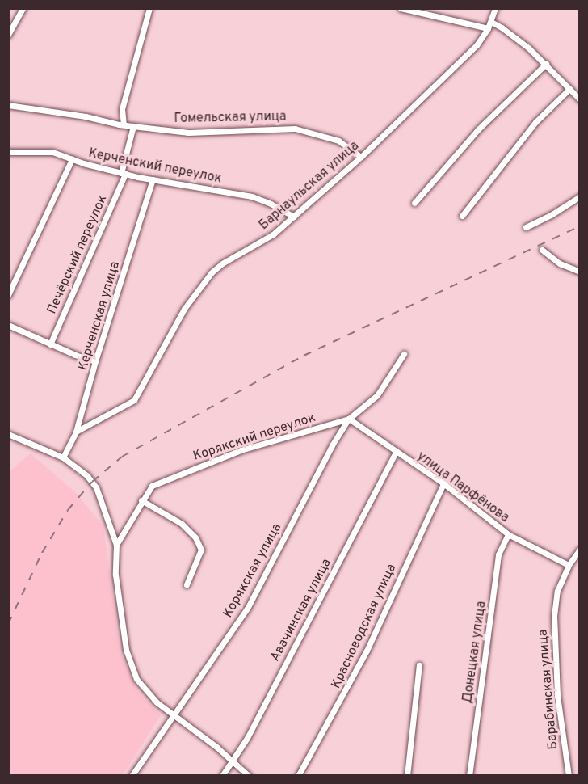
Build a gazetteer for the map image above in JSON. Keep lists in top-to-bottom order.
{
  "streets": {
    "street": [
      "Гомельская улица",
      "Керченский переулок",
      "Барнаульская улица",
      "Печёрский переулок",
      "Керченская улица",
      "Корякский переулок",
      "улица Парфёнова",
      "Корякская улица",
      "Авачинская улица",
      "Красноводская улица",
      "Донецкая улица",
      "Барабинская улица"
    ]
  },
  "crossings": [
    ["Гомельская улица", "Барнаульская улица"],
    ["Гомельская улица", "Печёрский переулок"],
    ["Керченский переулок", "Барнаульская улица"],
    ["Керченский переулок", "Печёрский переулок"],
    ["Керченский переулок", "Керченская улица"],
    ["Барнаульская улица", "Керченская улица"],
    ["Корякский переулок", "улица Парфёнова"],
    ["Корякский переулок", "Корякская улица"],
    ["улица Парфёнова", "Корякская улица"],
    ["улица Парфёнова", "Авачинская улица"],
    ["улица Парфёнова", "Красноводская улица"],
    ["улица Парфёнова", "Донецкая улица"],
    ["улица Парфёнова", "Барабинская улица"]
  ]
}
